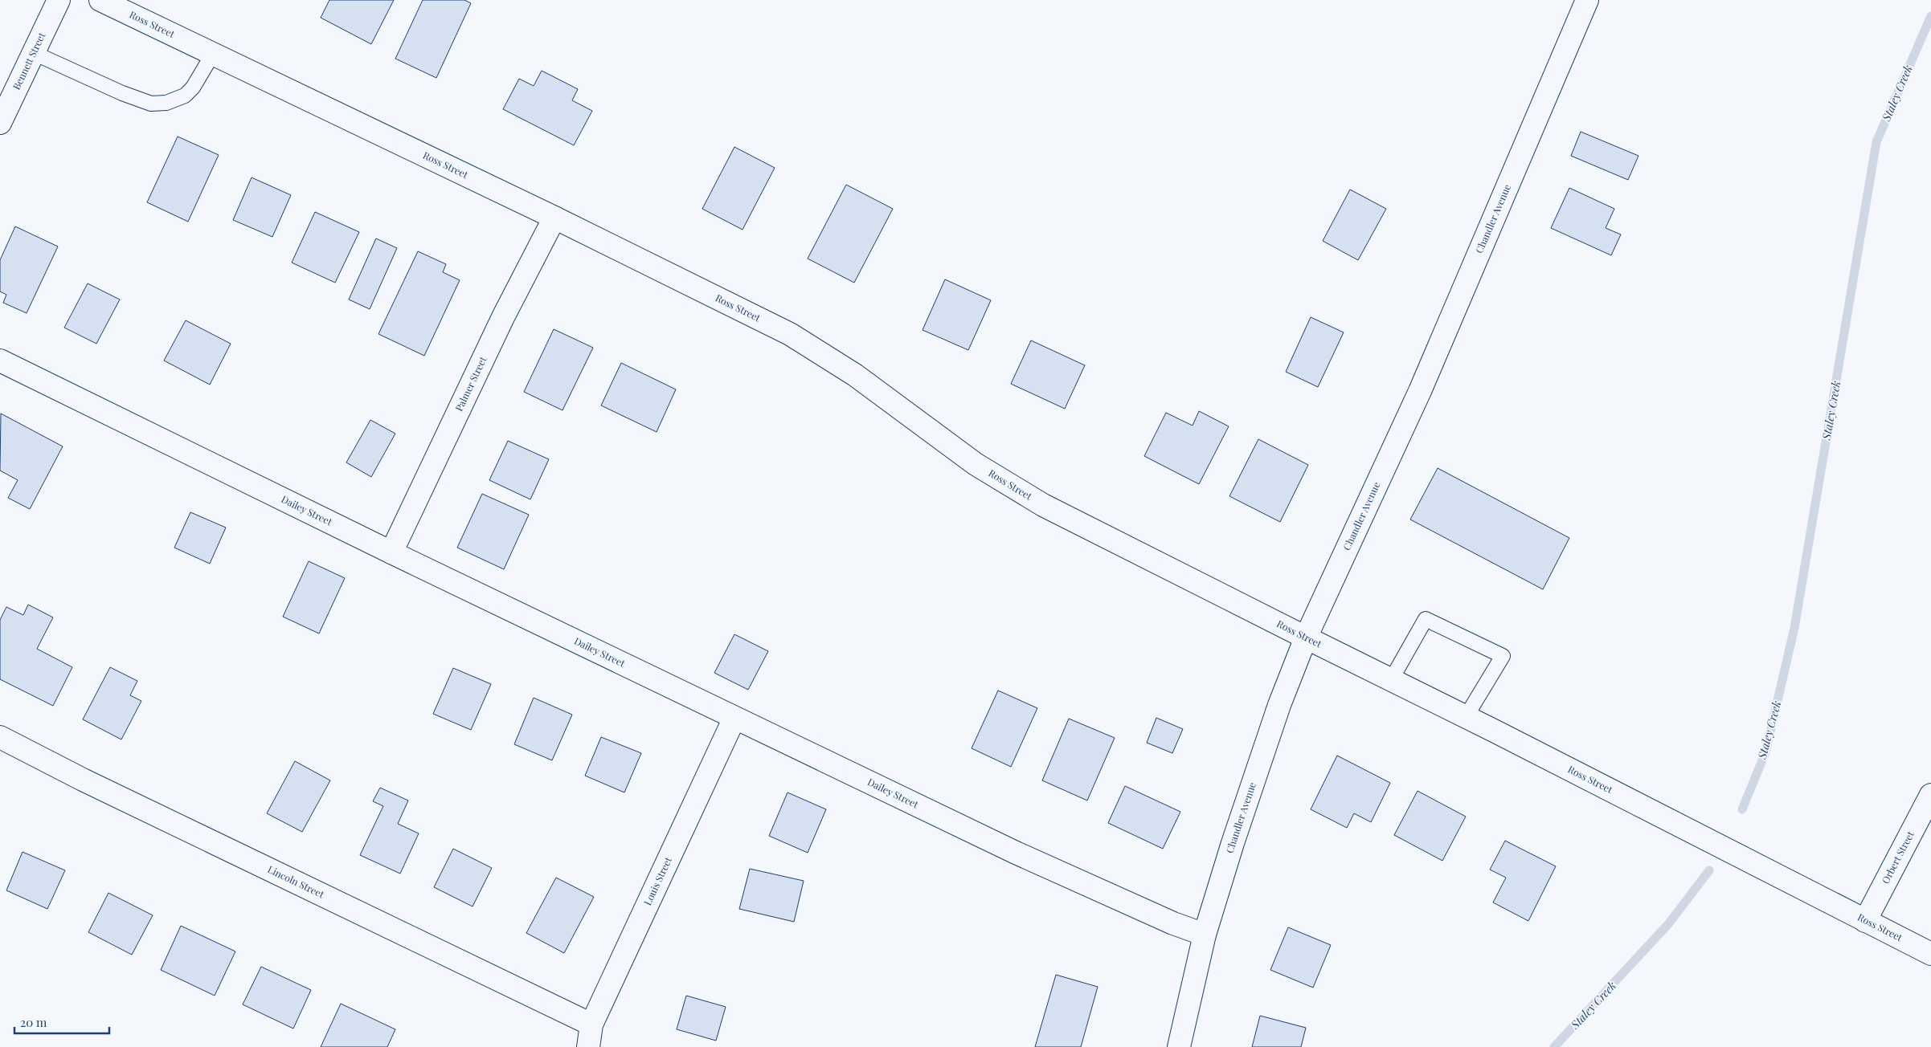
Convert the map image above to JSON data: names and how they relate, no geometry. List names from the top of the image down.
{
  "streets": {
    "street": [
      "Ross Street",
      "Bennett Street",
      "Chandler Avenue",
      "Palmer Street",
      "Dailey Street",
      "Orbert Street",
      "Lincoln Street",
      "Louis Street"
    ]
  },
  "crossings": [
    ["Ross Street", "Chandler Avenue"],
    ["Ross Street", "Palmer Street"],
    ["Ross Street", "Orbert Street"],
    ["Chandler Avenue", "Dailey Street"],
    ["Palmer Street", "Dailey Street"],
    ["Dailey Street", "Louis Street"],
    ["Lincoln Street", "Louis Street"]
  ],
  "water": ["Staley Creek"],
  "scale_bar": "20 m"
}
